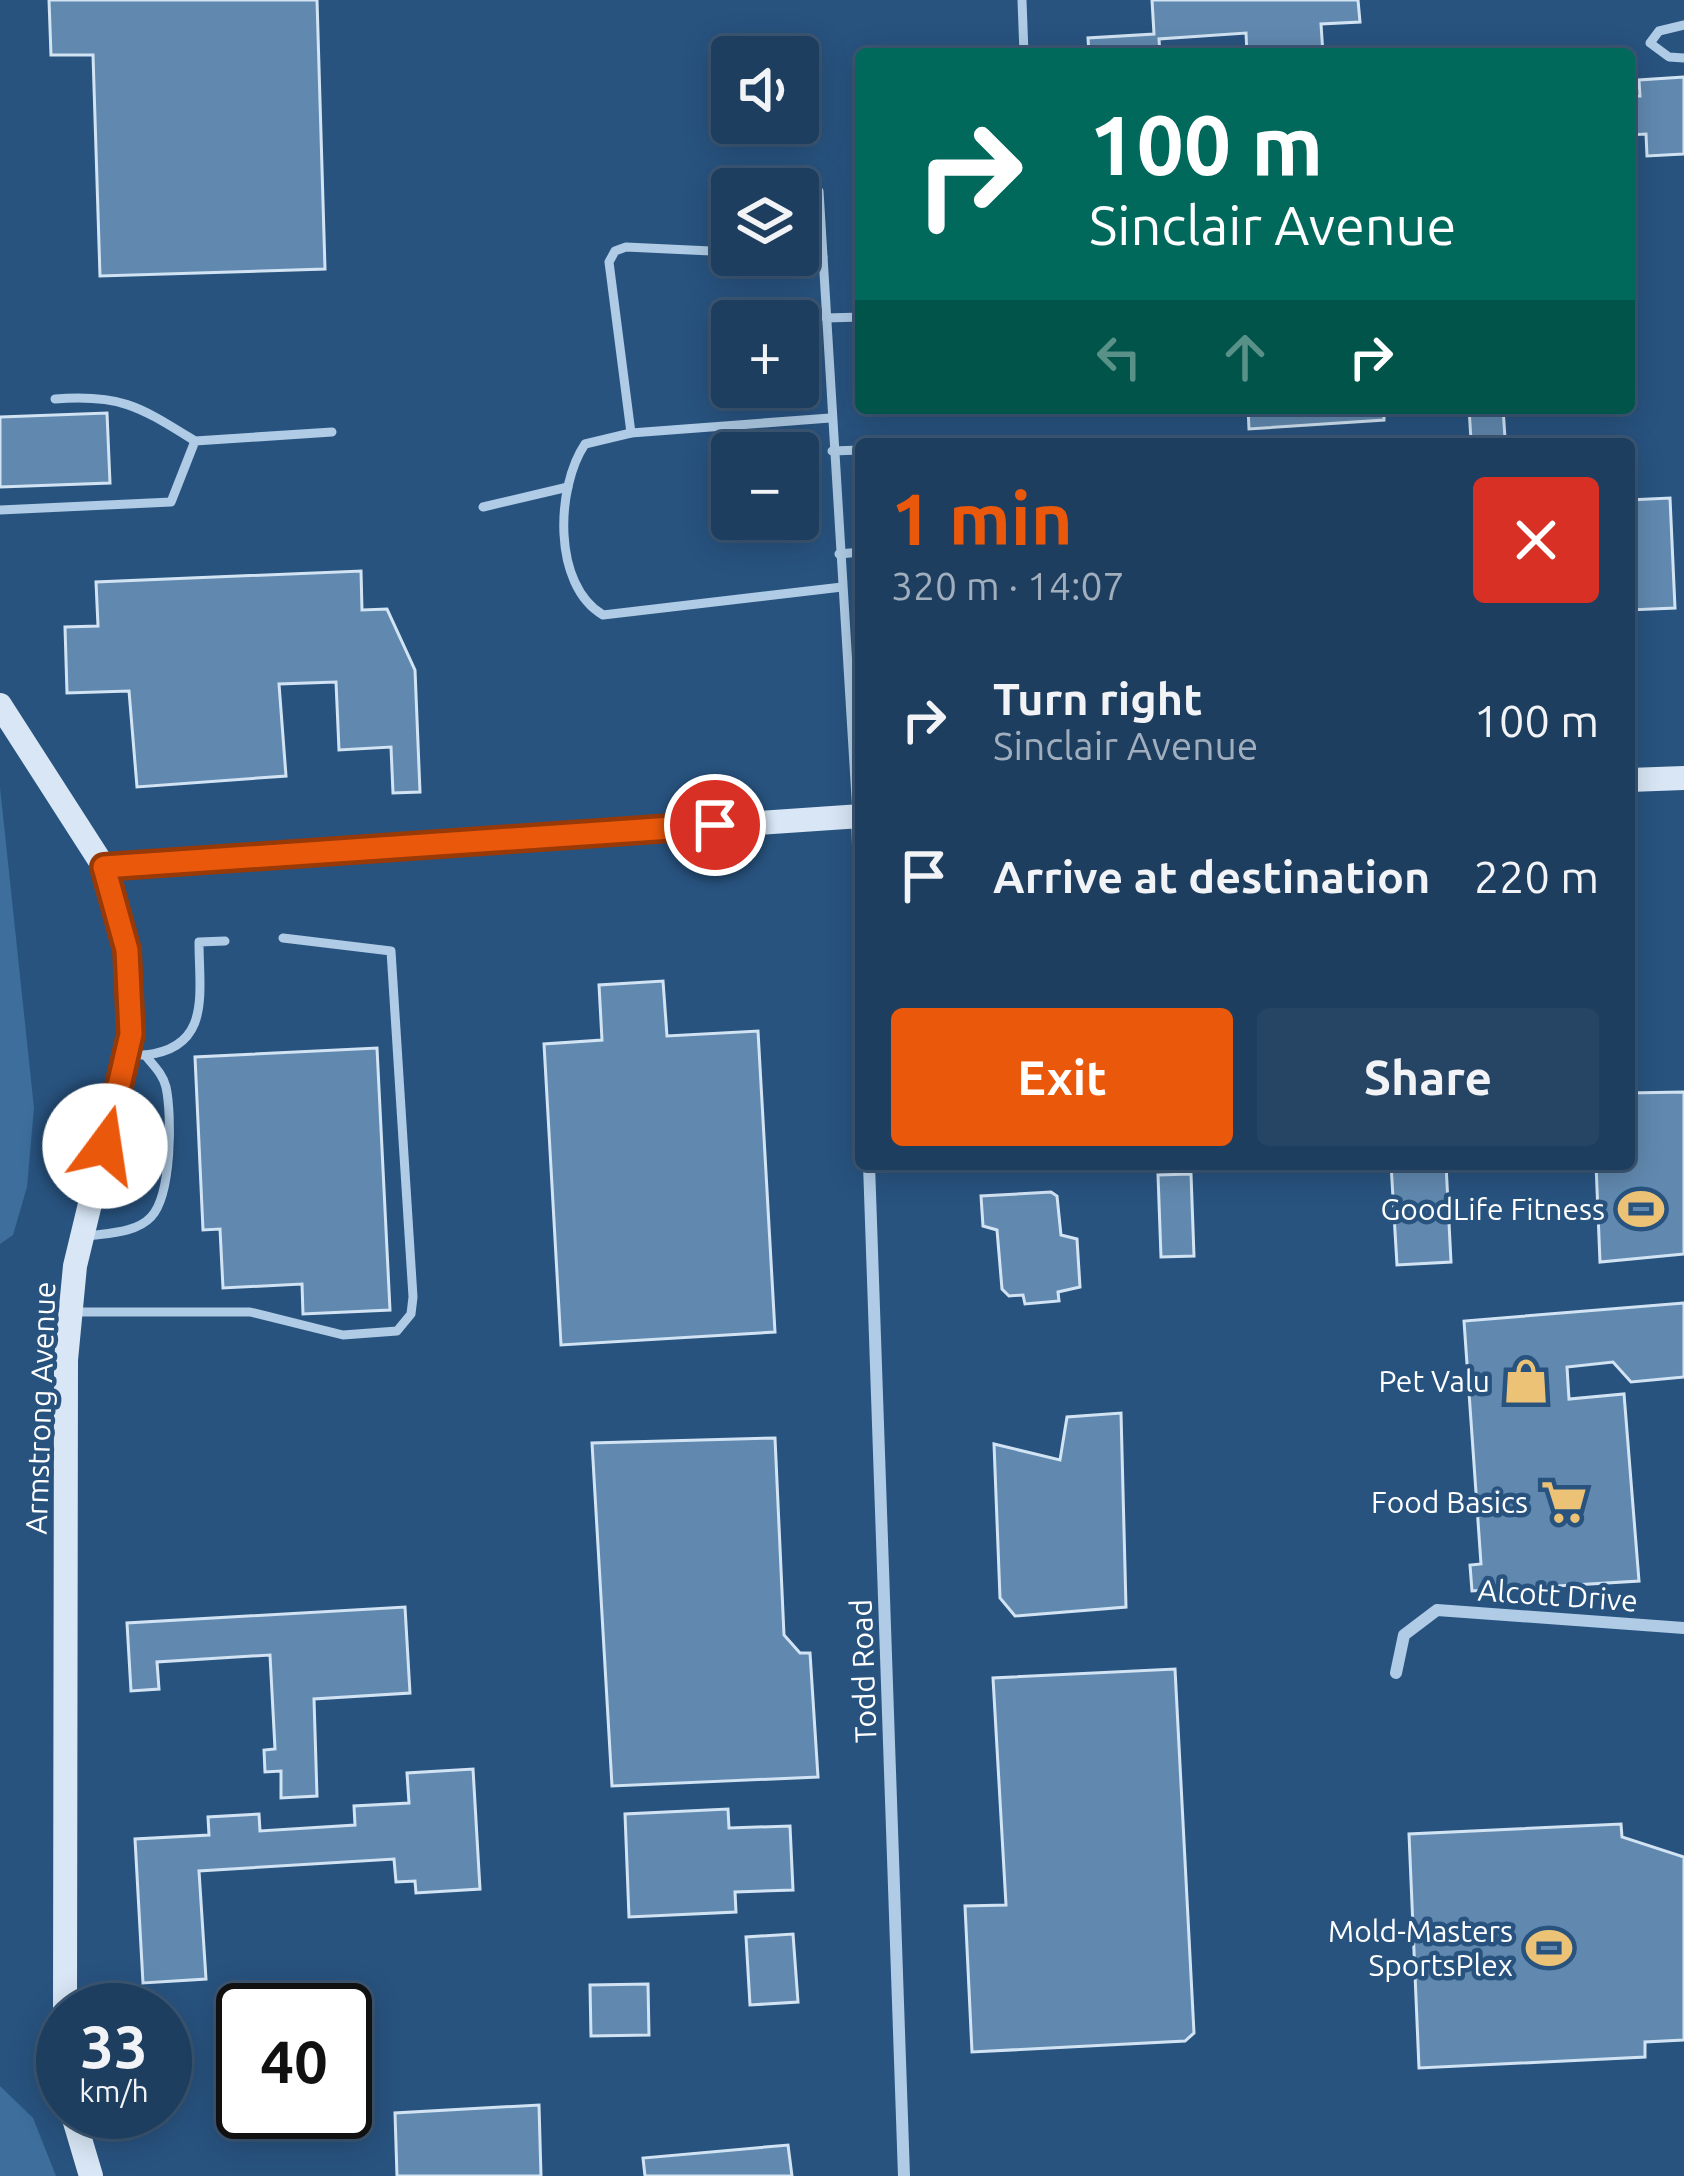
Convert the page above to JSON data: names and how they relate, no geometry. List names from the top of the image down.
{
  "streets": {
    "street": ["Armstrong Avenue", "Alcott Drive", "Todd Road"]
  },
  "places": {
    "sports": ["GoodLife Fitness", "Mold-Masters SportsPlex"],
    "shop": ["Pet Valu"],
    "supermarket": ["Food Basics"]
  },
  "page": {
    "map_buttons": ["+", "−"],
    "turn": ["100 m", "Sinclair Avenue"],
    "heading": ["1 min", "320 m · 14:07"],
    "list": [
      {
        "name": "Turn right",
        "note": "Sinclair Avenue",
        "value": "100 m"
      },
      {
        "name": "Arrive at destination",
        "value": "220 m"
      }
    ],
    "buttons": ["Exit", "Share"],
    "speed": "33 km/h",
    "limit": "40"
  }
}
